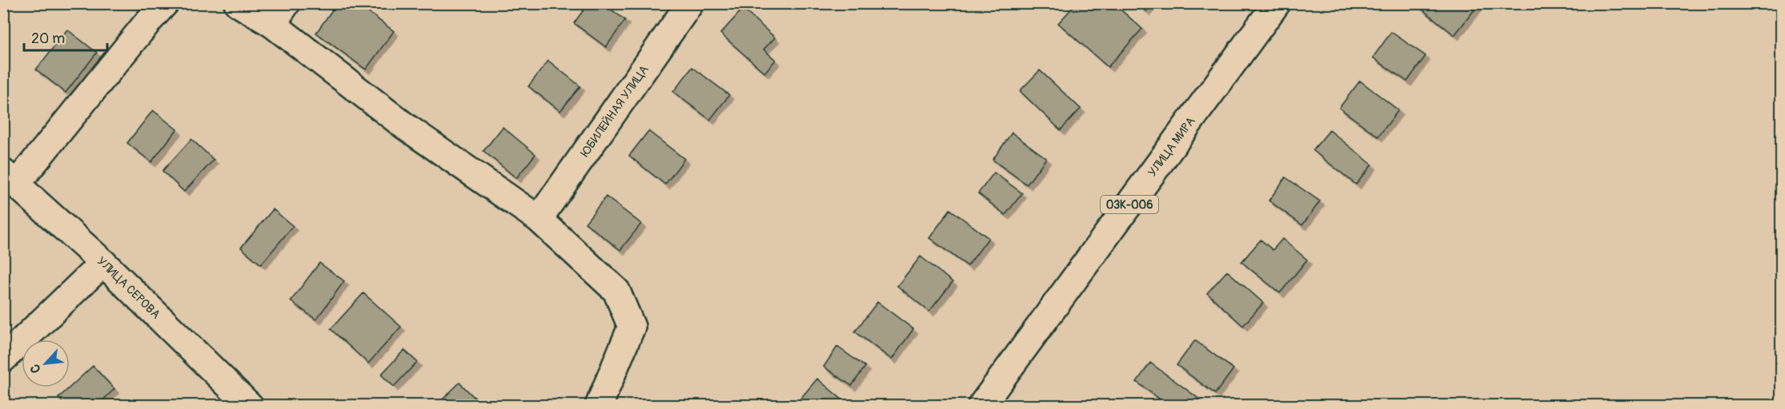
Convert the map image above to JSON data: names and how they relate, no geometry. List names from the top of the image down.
{
  "streets": {
    "street": [
      "ЮБИЛЕЙНАЯ УЛИЦА",
      "УЛИЦА МИРА",
      "03К-006",
      "УЛИЦА СЕРОВА"
    ]
  },
  "scale_bar": "20 m",
  "north": "bottom left"
}
